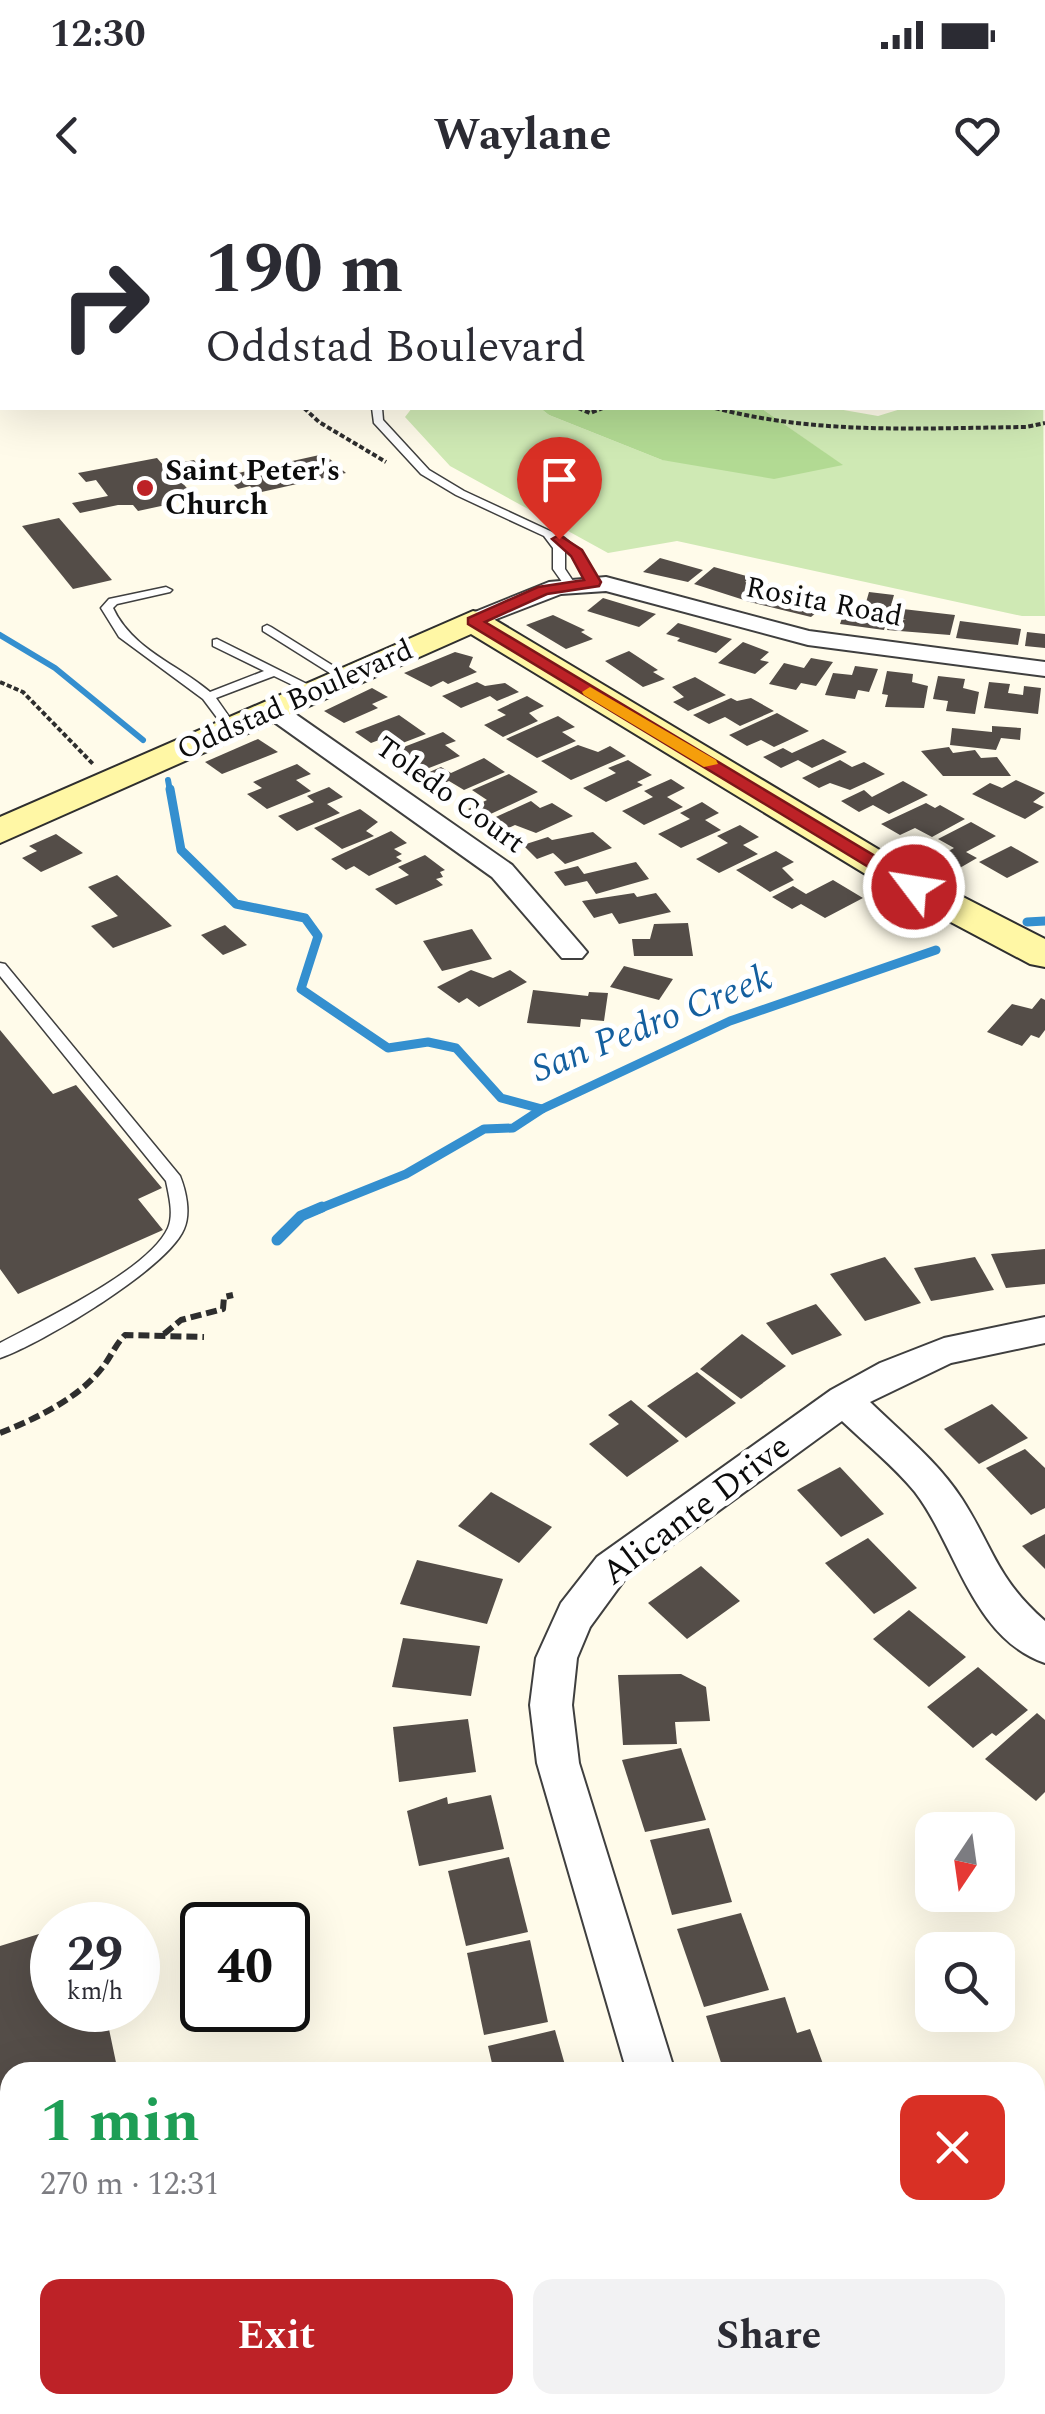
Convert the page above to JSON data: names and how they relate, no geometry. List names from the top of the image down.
{
  "streets": {
    "street": [
      "Rosita Road",
      "Oddstad Boulevard",
      "Toledo Court",
      "Alicante Drive"
    ]
  },
  "crossings": [
    ["Rosita Road", "Oddstad Boulevard"],
    ["Oddstad Boulevard", "Toledo Court"]
  ],
  "water": ["San Pedro Creek"],
  "places": ["Saint Peter's Church"],
  "north": "bottom",
  "page": {
    "status": "12:30",
    "header": "Waylane",
    "turn": ["190 m", "Oddstad Boulevard"],
    "speed": "29 km/h",
    "limit": "40",
    "heading": ["1 min", "270 m · 12:31"],
    "buttons": ["Exit", "Share"]
  }
}
